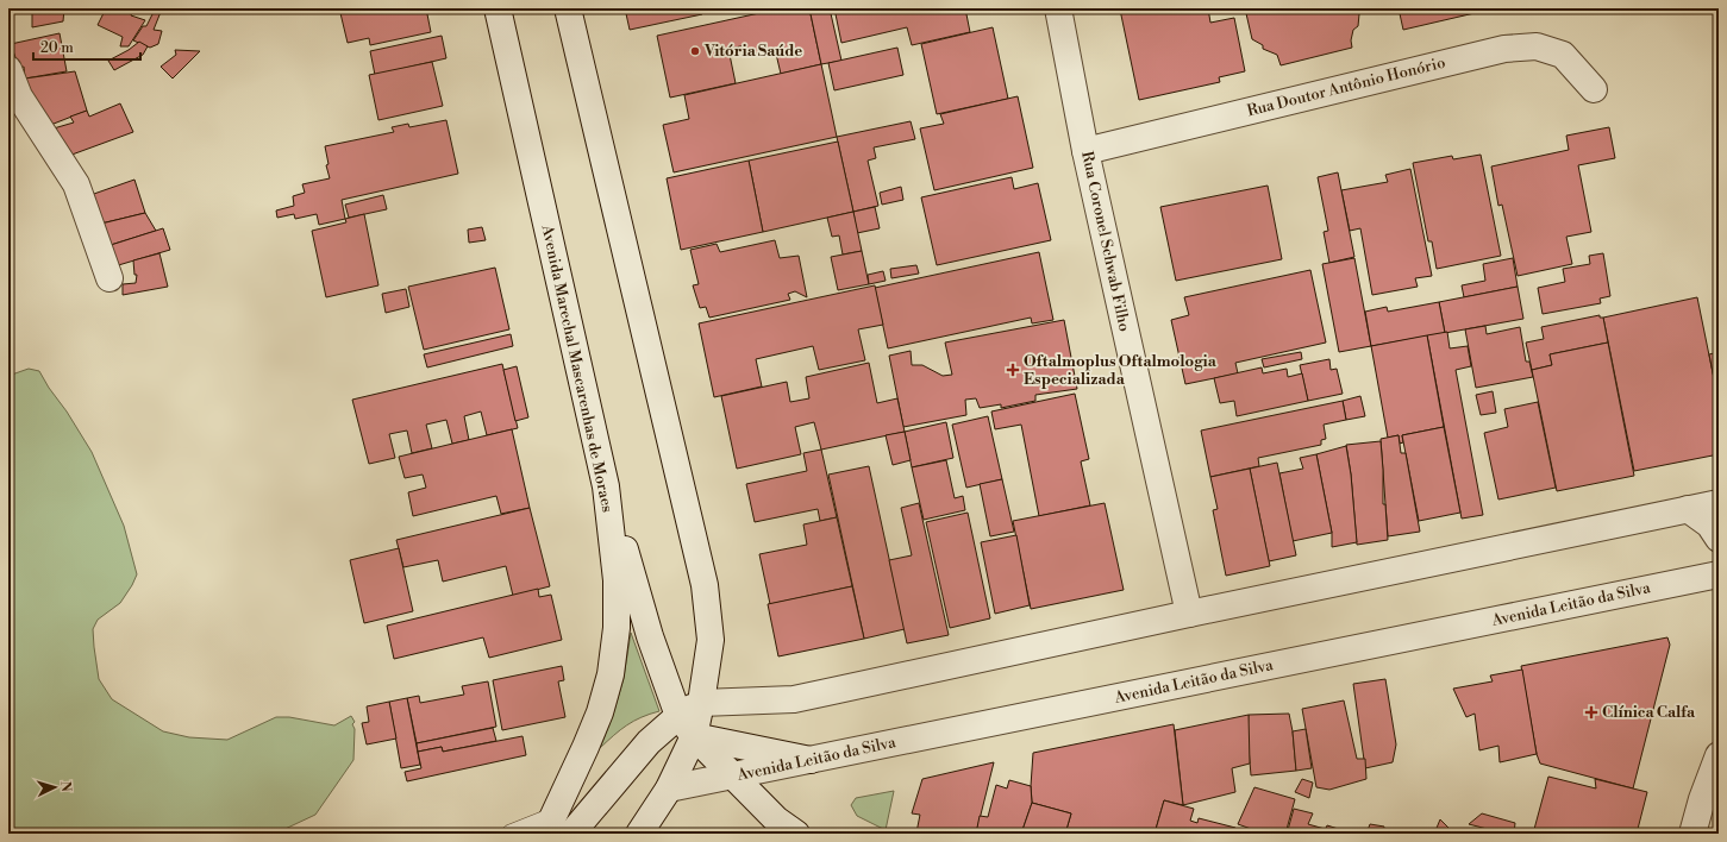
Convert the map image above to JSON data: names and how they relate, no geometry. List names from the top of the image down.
{
  "streets": {
    "street": [
      "Rua Doutor Antônio Honório",
      "Rua Coronel Schwab Filho",
      "Avenida Marechal Mascarenhas de Moraes",
      "Avenida Leitão da Silva"
    ]
  },
  "crossings": [
    ["Rua Doutor Antônio Honório", "Rua Coronel Schwab Filho"]
  ],
  "places": {
    "other": ["Vitória Saúde"],
    "health": ["Oftalmoplus Oftalmologia Especializada", "Clínica Calfa"]
  },
  "scale_bar": "20 m",
  "north": "right"
}
